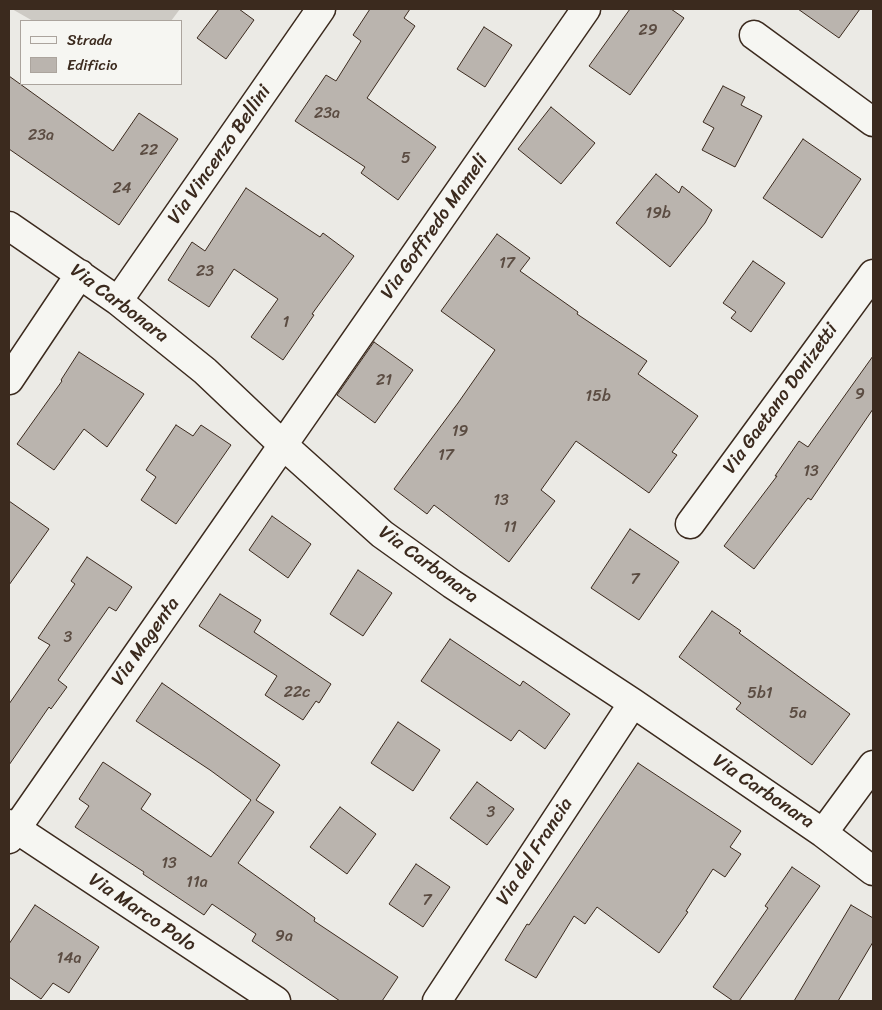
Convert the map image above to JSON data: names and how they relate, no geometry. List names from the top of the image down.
{
  "streets": {
    "street": [
      "Via Vincenzo Bellini",
      "Via Goffredo Mameli",
      "Via Carbonara",
      "Via Gaetano Donizetti",
      "Via Magenta",
      "Via del Francia",
      "Via Marco Polo"
    ]
  },
  "crossings": [
    ["Via Vincenzo Bellini", "Via Carbonara"],
    ["Via Goffredo Mameli", "Via Carbonara"],
    ["Via Goffredo Mameli", "Via Magenta"],
    ["Via Carbonara", "Via Magenta"],
    ["Via Carbonara", "Via del Francia"],
    ["Via Magenta", "Via Marco Polo"]
  ],
  "house_numbers": [
    "29",
    "23a",
    "23a",
    "22",
    "5",
    "24",
    "19b",
    "17",
    "23",
    "1",
    "21",
    "9",
    "15b",
    "19",
    "17",
    "13",
    "13",
    "11",
    "7",
    "3",
    "22c",
    "5b1",
    "5a",
    "3",
    "13",
    "11a",
    "7",
    "9a",
    "14a"
  ],
  "legend": ["Strada", "Edificio"]
}
